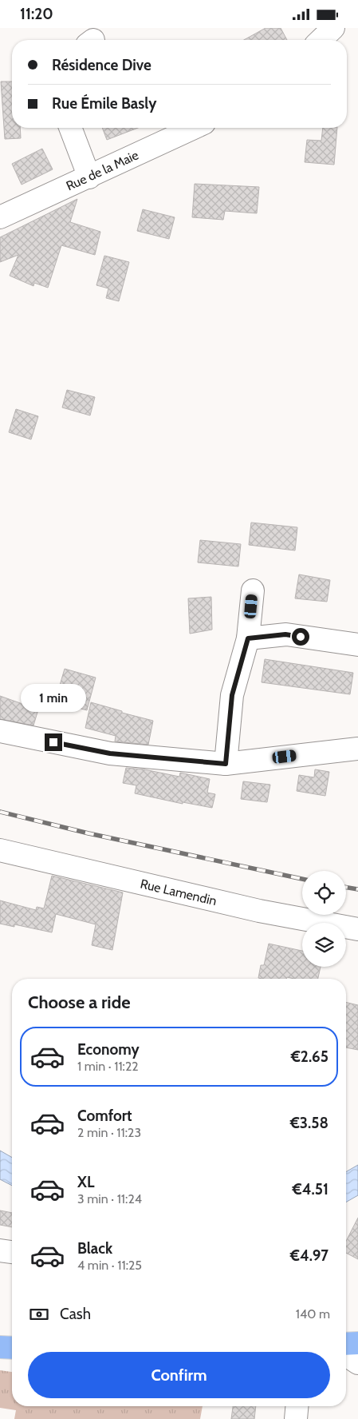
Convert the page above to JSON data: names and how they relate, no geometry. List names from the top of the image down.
{
  "streets": {
    "street": ["Rue de la Maie", "Rue Lamendin"]
  },
  "page": {
    "status": "11:20",
    "banner": ["Résidence Dive", "Rue Émile Basly"],
    "bubble": "1 min",
    "heading": "Choose a ride",
    "list": [
      {
        "name": "Economy",
        "note": "1 min · 11:22",
        "value": "€2.65"
      },
      {
        "name": "Comfort",
        "note": "2 min · 11:23",
        "value": "€3.58"
      },
      {
        "name": "XL",
        "note": "3 min · 11:24",
        "value": "€4.51"
      },
      {
        "name": "Black",
        "note": "4 min · 11:25",
        "value": "€4.97"
      }
    ],
    "pay": ["Cash", "140 m"],
    "buttons": "Confirm"
  }
}
